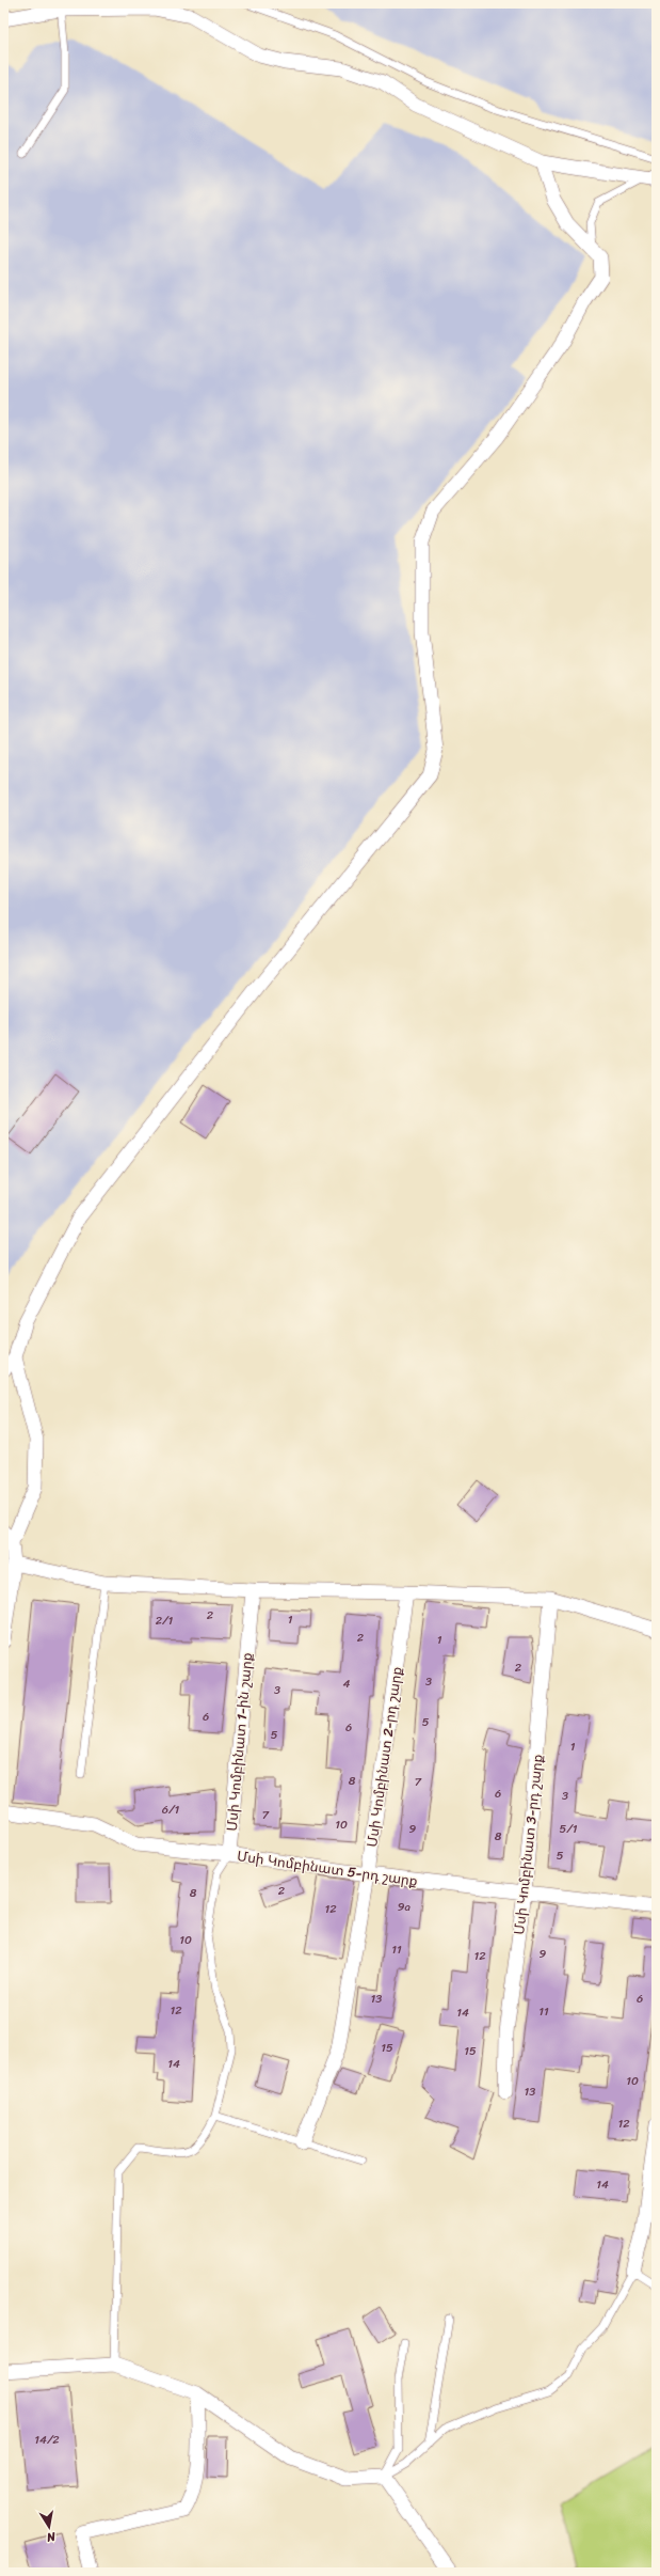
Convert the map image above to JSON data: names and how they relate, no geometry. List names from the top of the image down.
{
  "streets": {
    "street": [
      "Մսի Կոմբինատ 1-ին շարք",
      "Մսի Կոմբինատ 2-րդ շարք",
      "Մսի Կոմբինատ 3-րդ շարք",
      "Մսի Կոմբինատ 5-րդ շարք"
    ]
  },
  "crossings": [
    ["Մսի Կոմբինատ 1-ին շարք", "Մսի Կոմբինատ 5-րդ շարք"],
    ["Մսի Կոմբինատ 2-րդ շարք", "Մսի Կոմբինատ 5-րդ շարք"],
    ["Մսի Կոմբինատ 3-րդ շարք", "Մսի Կոմբինատ 5-րդ շարք"]
  ],
  "house_numbers": [
    "2",
    "1",
    "2/1",
    "2",
    "1",
    "2",
    "3",
    "4",
    "3",
    "6",
    "5",
    "6",
    "5",
    "1",
    "8",
    "7",
    "6",
    "3",
    "6/1",
    "7",
    "10",
    "9",
    "5/1",
    "8",
    "5",
    "2",
    "8",
    "9a",
    "12",
    "10",
    "11",
    "9",
    "12",
    "13",
    "6",
    "12",
    "11",
    "14",
    "15",
    "15",
    "14",
    "10",
    "13",
    "12",
    "14",
    "14/2"
  ],
  "north": "bottom"
}
